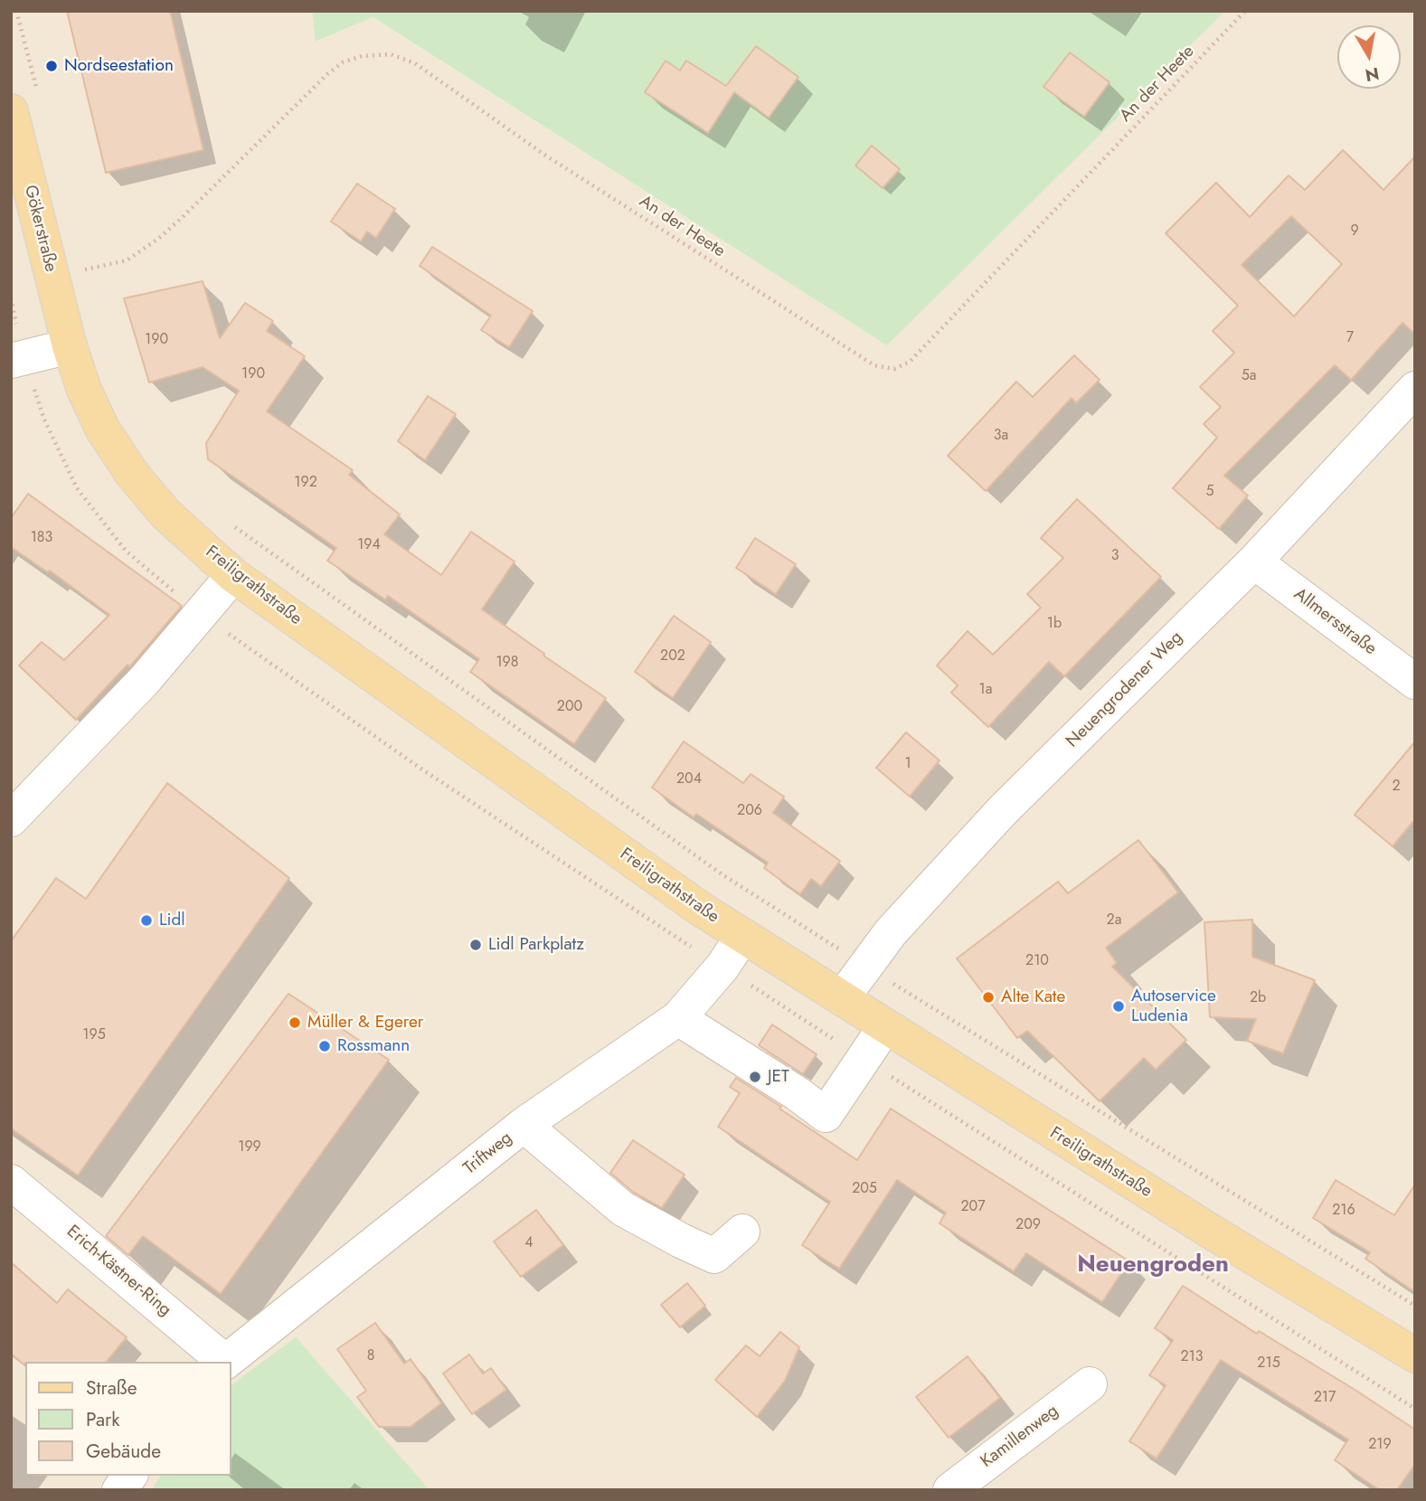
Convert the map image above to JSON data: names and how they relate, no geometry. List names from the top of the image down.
{
  "streets": {
    "main road": ["Gökerstraße", "Freiligrathstraße"],
    "street": [
      "Allmersstraße",
      "Neuengrodener Weg",
      "Triftweg",
      "Erich-Kästner-Ring",
      "Kamillenweg"
    ],
    "path": ["An der Heete"]
  },
  "crossings": [
    ["Gökerstraße", "Freiligrathstraße"],
    ["Freiligrathstraße", "Neuengrodener Weg"],
    ["Freiligrathstraße", "Triftweg"],
    ["Allmersstraße", "Neuengrodener Weg"]
  ],
  "districts": ["Neuengroden"],
  "places": [
    "Nordseestation",
    "Lidl",
    "Lidl Parkplatz",
    "Alte Kate",
    "Autoservice Ludenia",
    "Müller & Egerer",
    "Rossmann",
    "JET"
  ],
  "house_numbers": [
    "9",
    "7",
    "190",
    "190",
    "5a",
    "3a",
    "192",
    "5",
    "183",
    "194",
    "3",
    "1b",
    "202",
    "198",
    "1a",
    "200",
    "1",
    "204",
    "2",
    "206",
    "2a",
    "210",
    "2b",
    "195",
    "199",
    "205",
    "207",
    "216",
    "209",
    "4",
    "8",
    "213",
    "215",
    "217",
    "219"
  ],
  "legend": ["Straße", "Park", "Gebäude"],
  "north": "bottom"
}
